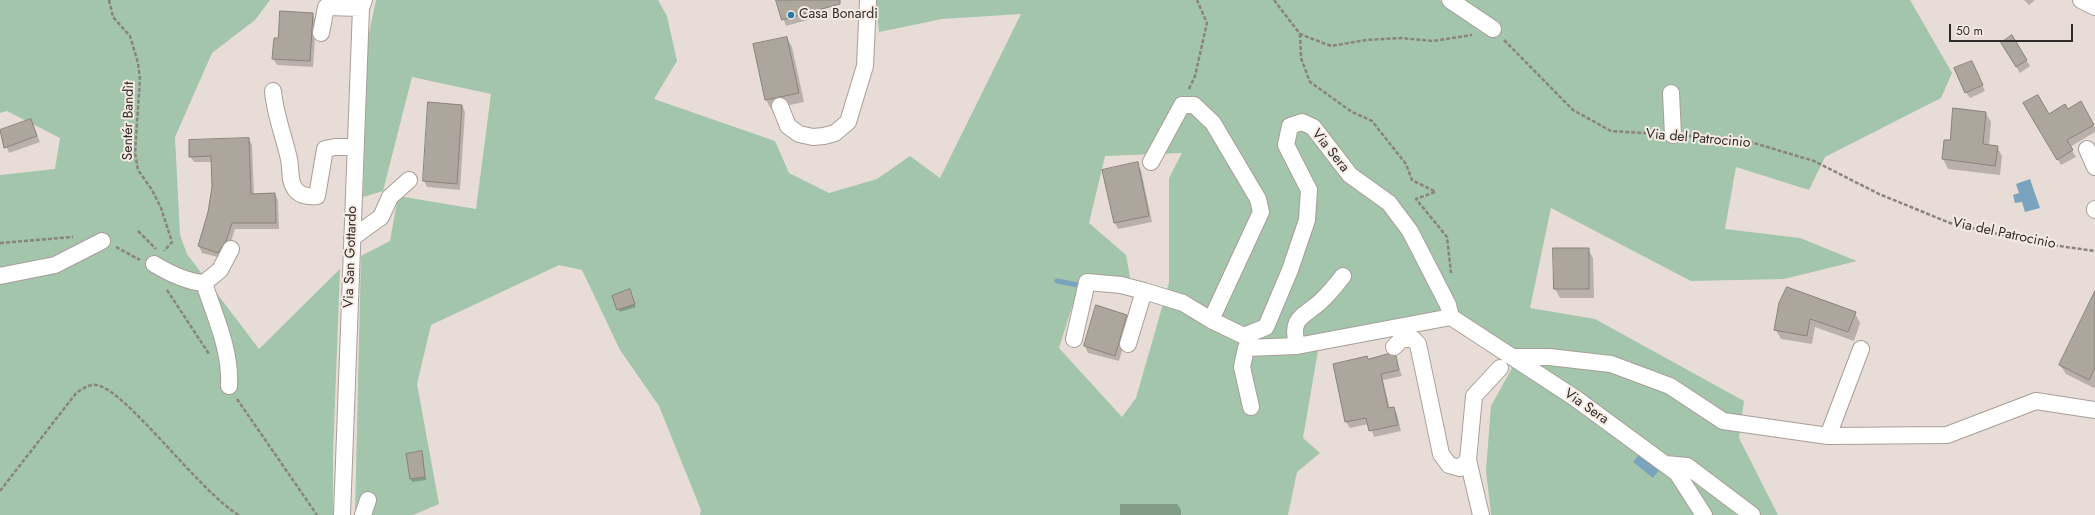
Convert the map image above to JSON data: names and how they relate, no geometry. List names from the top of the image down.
{
  "streets": {
    "street": ["Via Sera", "Via San Gottardo"],
    "path": ["Sentér Bandìt", "Via del Patrocinio"]
  },
  "places": ["Casa Bonardi"],
  "scale_bar": "50 m"
}
